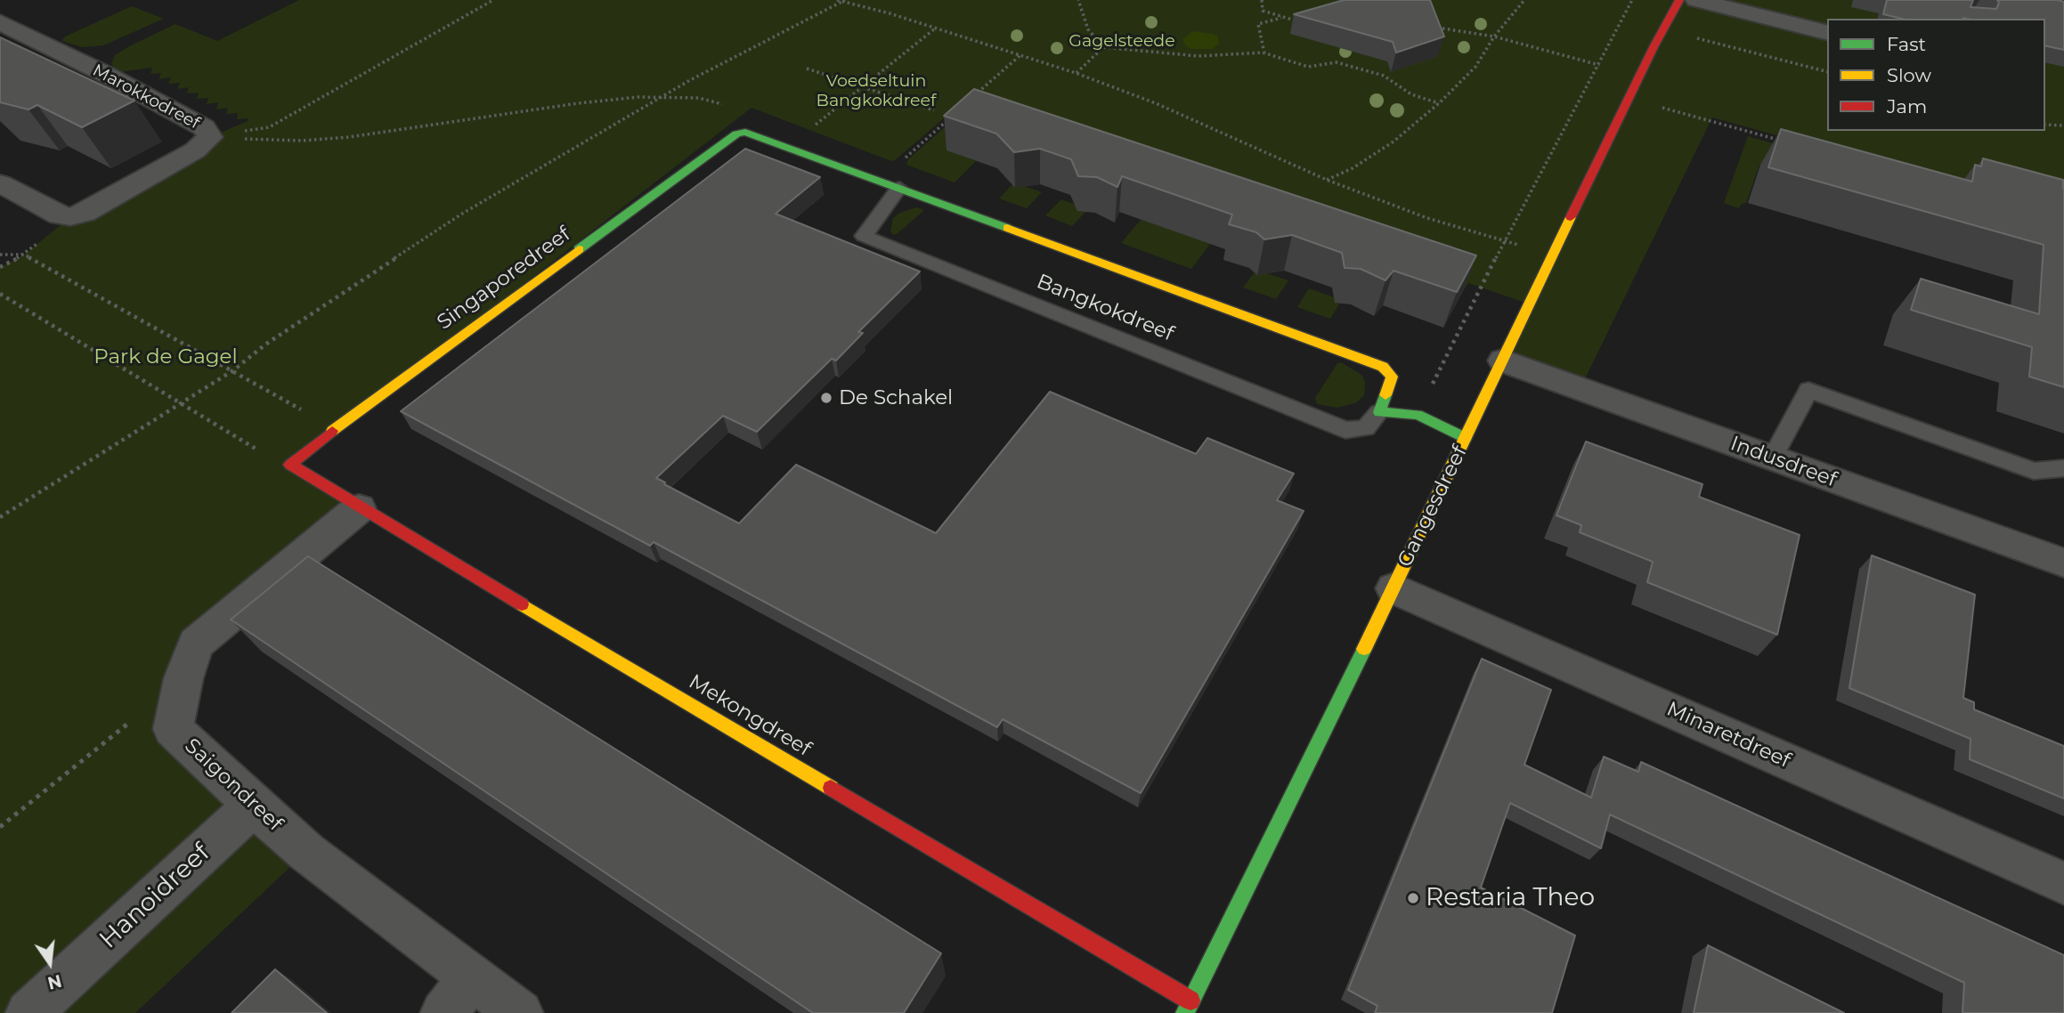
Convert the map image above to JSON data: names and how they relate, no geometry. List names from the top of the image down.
{
  "streets": {
    "street": [
      "Marokkodreef",
      "Singaporedreef",
      "Bangkokdreef",
      "Indusdreef",
      "Gangesdreef",
      "Mekongdreef",
      "Minaretdreef",
      "Saigondreef",
      "Hanoidreef"
    ]
  },
  "crossings": [
    ["Singaporedreef", "Bangkokdreef"],
    ["Singaporedreef", "Mekongdreef"],
    ["Indusdreef", "Gangesdreef"],
    ["Gangesdreef", "Mekongdreef"],
    ["Gangesdreef", "Minaretdreef"],
    ["Mekongdreef", "Saigondreef"],
    ["Saigondreef", "Hanoidreef"]
  ],
  "parks": ["Gagelsteede", "Voedseltuin Bangkokdreef", "Park de Gagel"],
  "places": ["De Schakel", "Restaria Theo"],
  "legend": ["Fast", "Slow", "Jam"],
  "north": "bottom"
}
